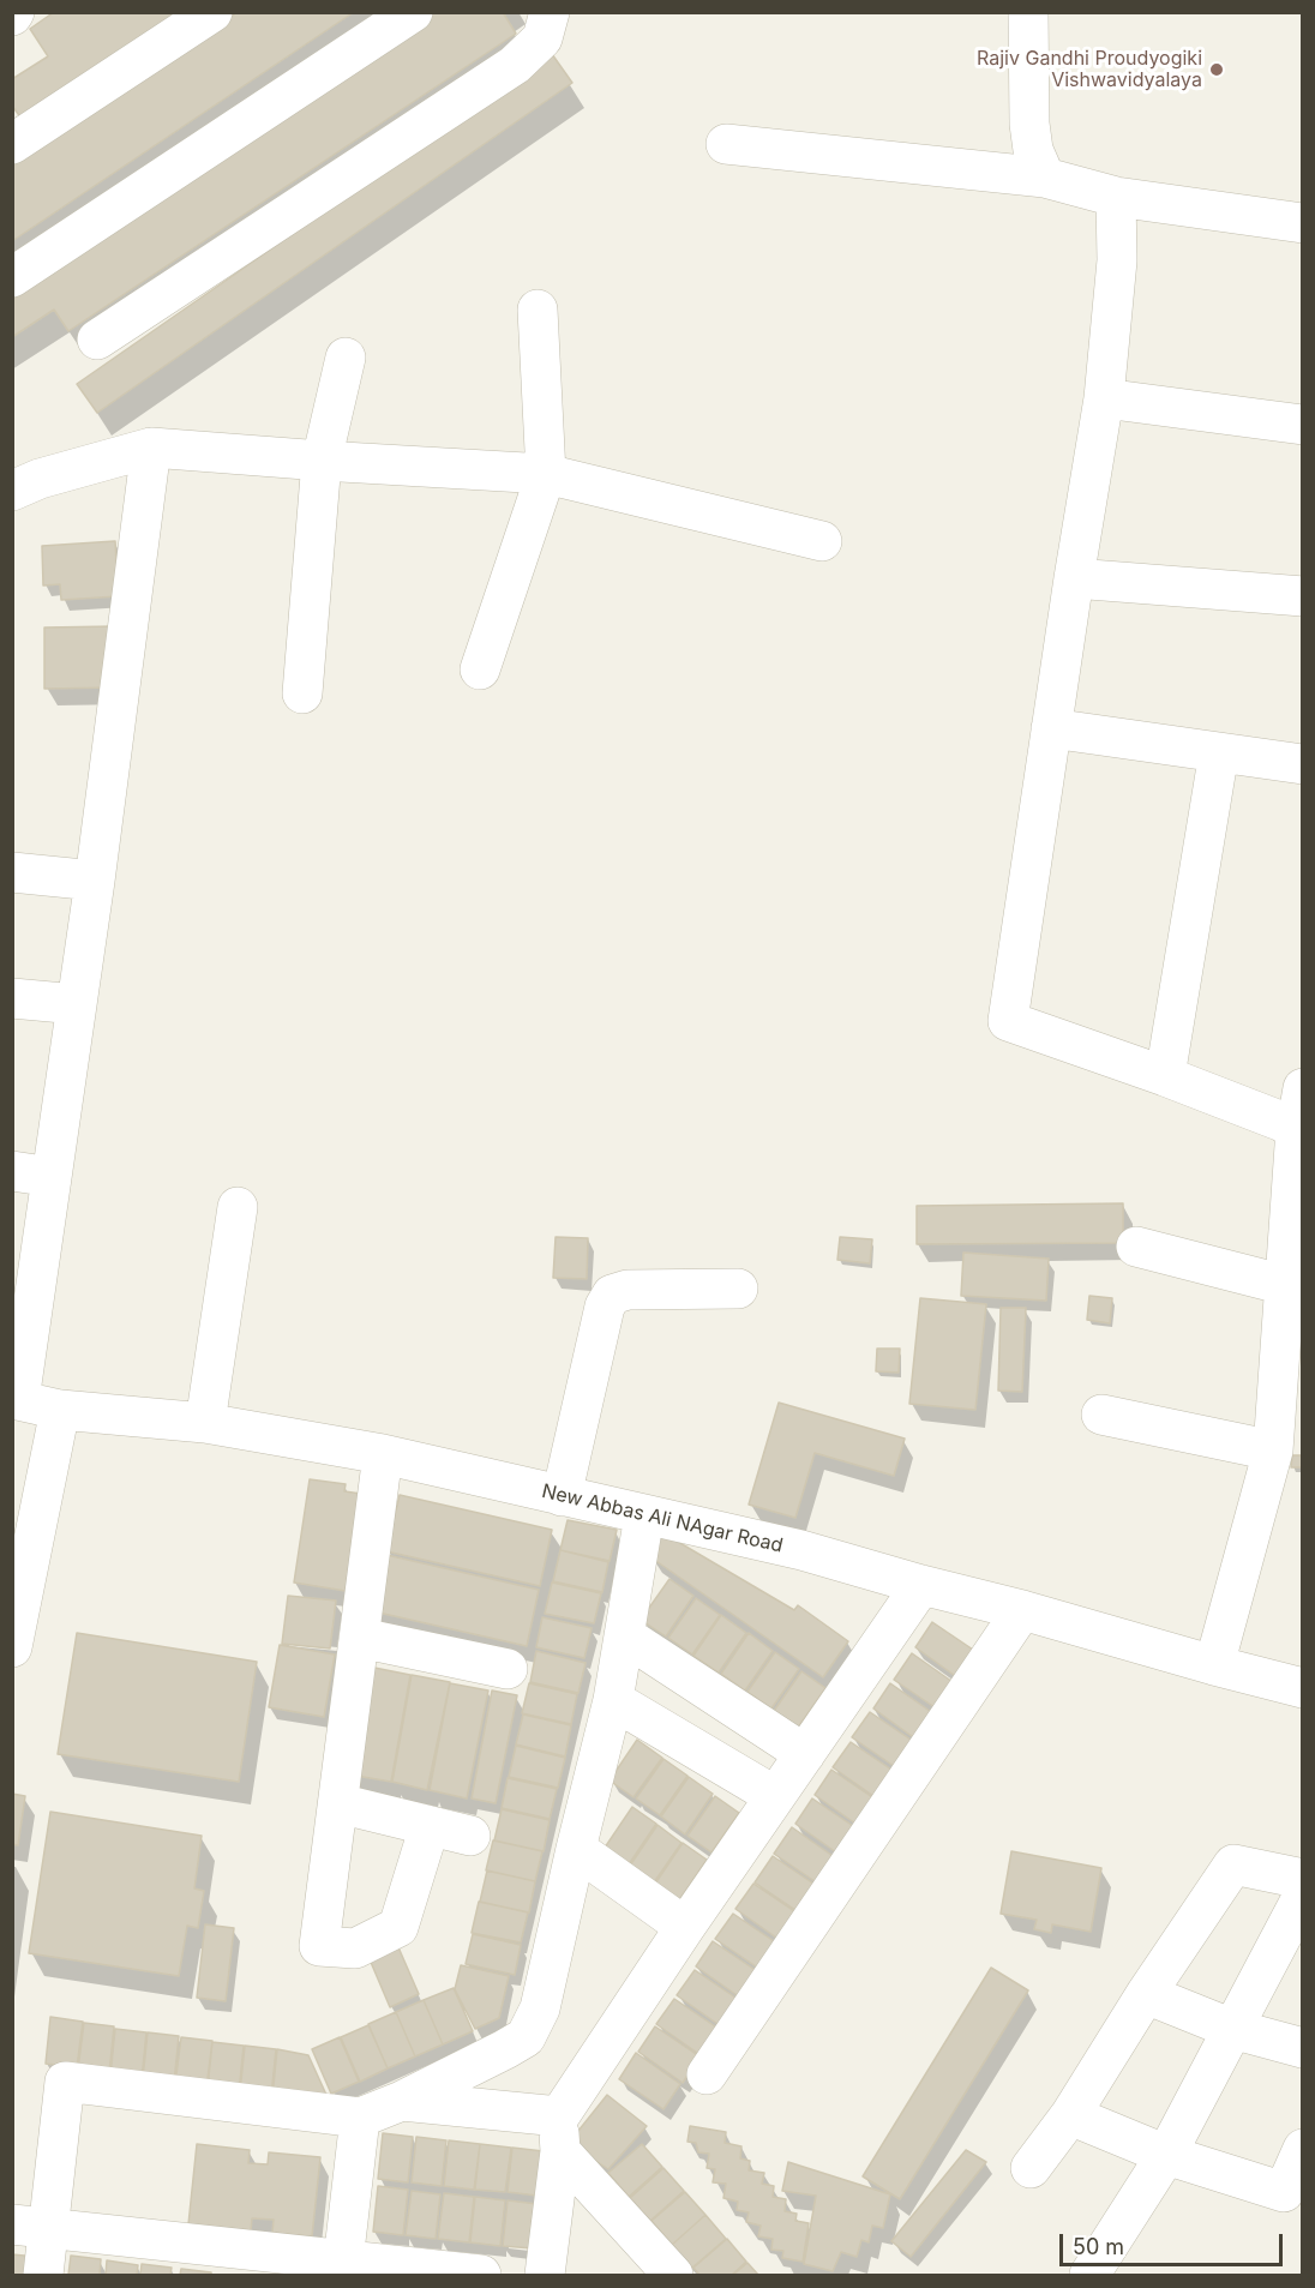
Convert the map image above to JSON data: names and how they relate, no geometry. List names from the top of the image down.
{
  "streets": {
    "street": ["New Abbas Ali NAgar Road"]
  },
  "places": ["Rajiv Gandhi Proudyogiki Vishwavidyalaya"],
  "scale_bar": "50 m"
}
